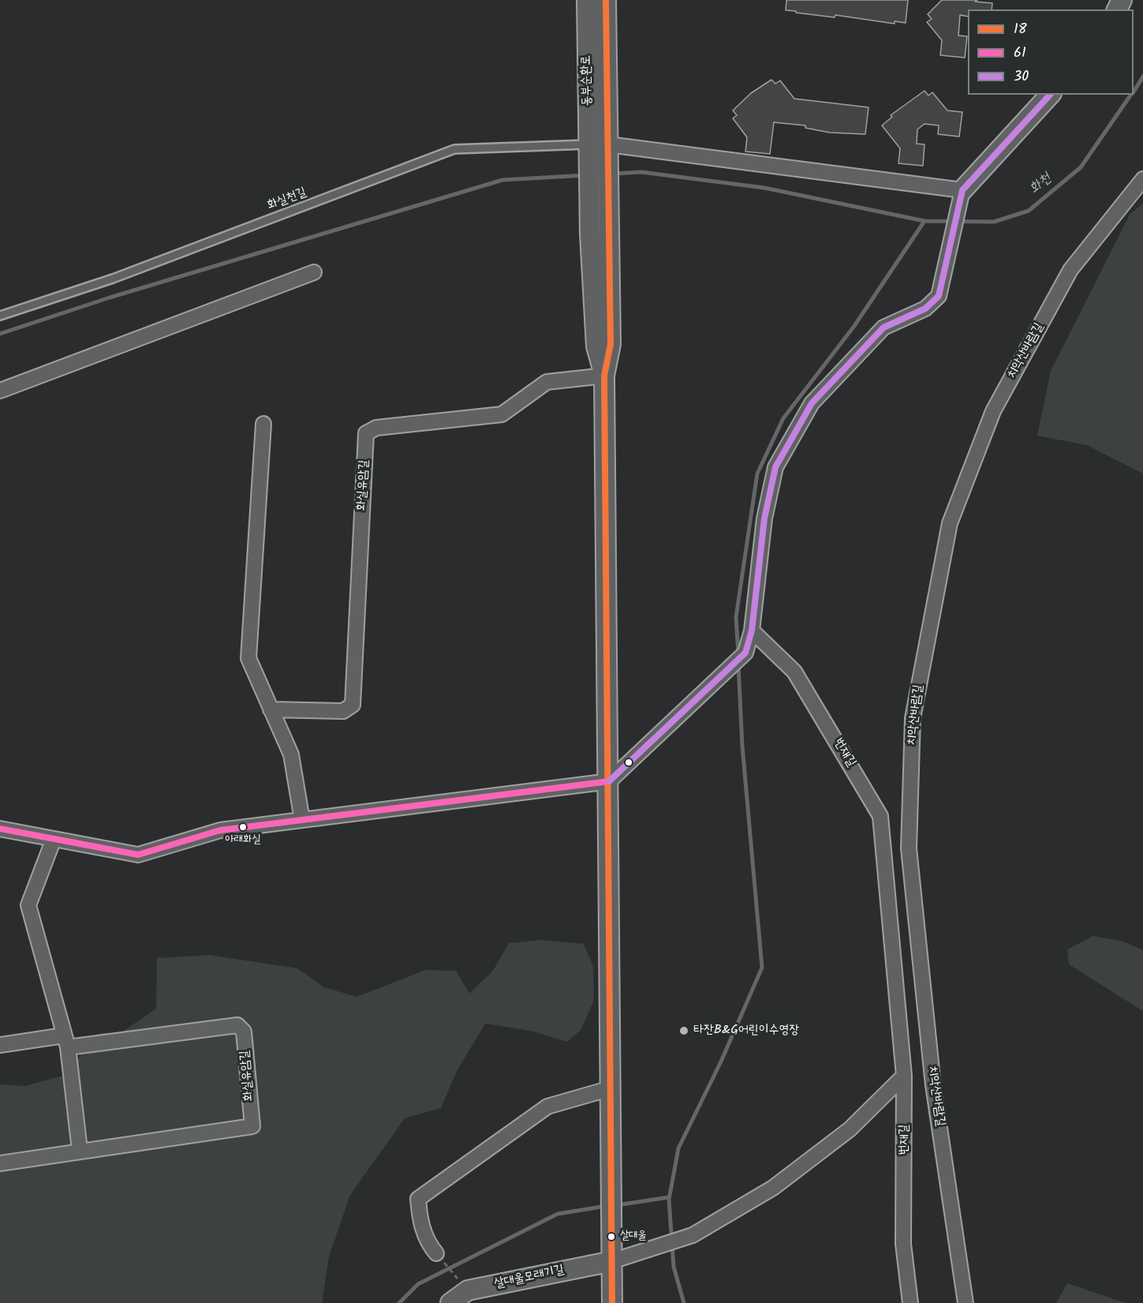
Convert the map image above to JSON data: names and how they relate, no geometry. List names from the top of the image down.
{
  "streets": {
    "street": [
      "동부순환로",
      "치악산바람길",
      "화실유암길",
      "번재길",
      "살대울모래기길"
    ],
    "lane": ["화실천길"]
  },
  "crossings": [
    ["동부순환로", "화실천길"]
  ],
  "water": ["화천"],
  "places": ["아래화실", "타잔B&G어린이수영장", "살대울"],
  "lines": ["transit line 18", "transit line 30", "transit line 61"],
  "legend": ["18", "61", "30"]
}
